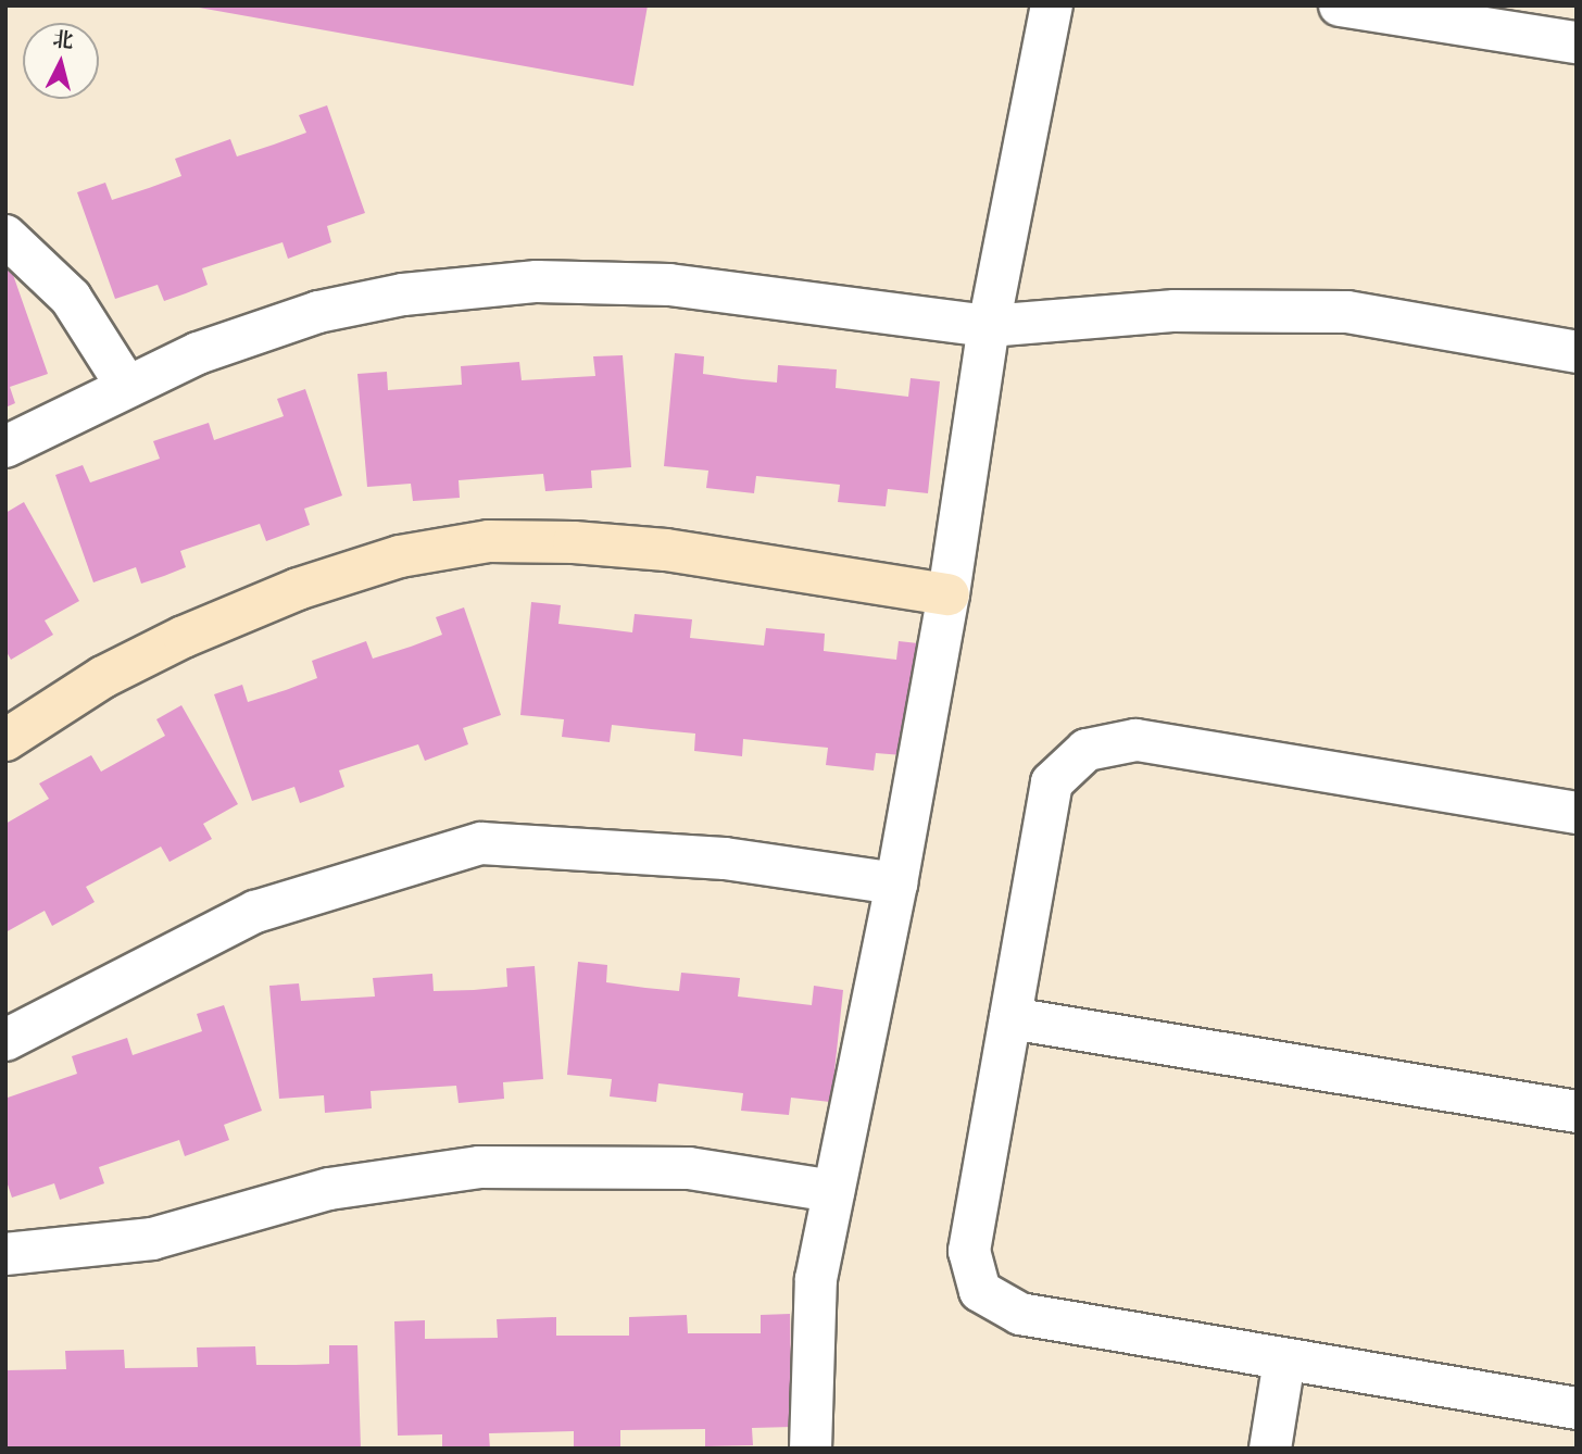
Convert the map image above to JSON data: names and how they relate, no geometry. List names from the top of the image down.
{
  "north": "top"
}
